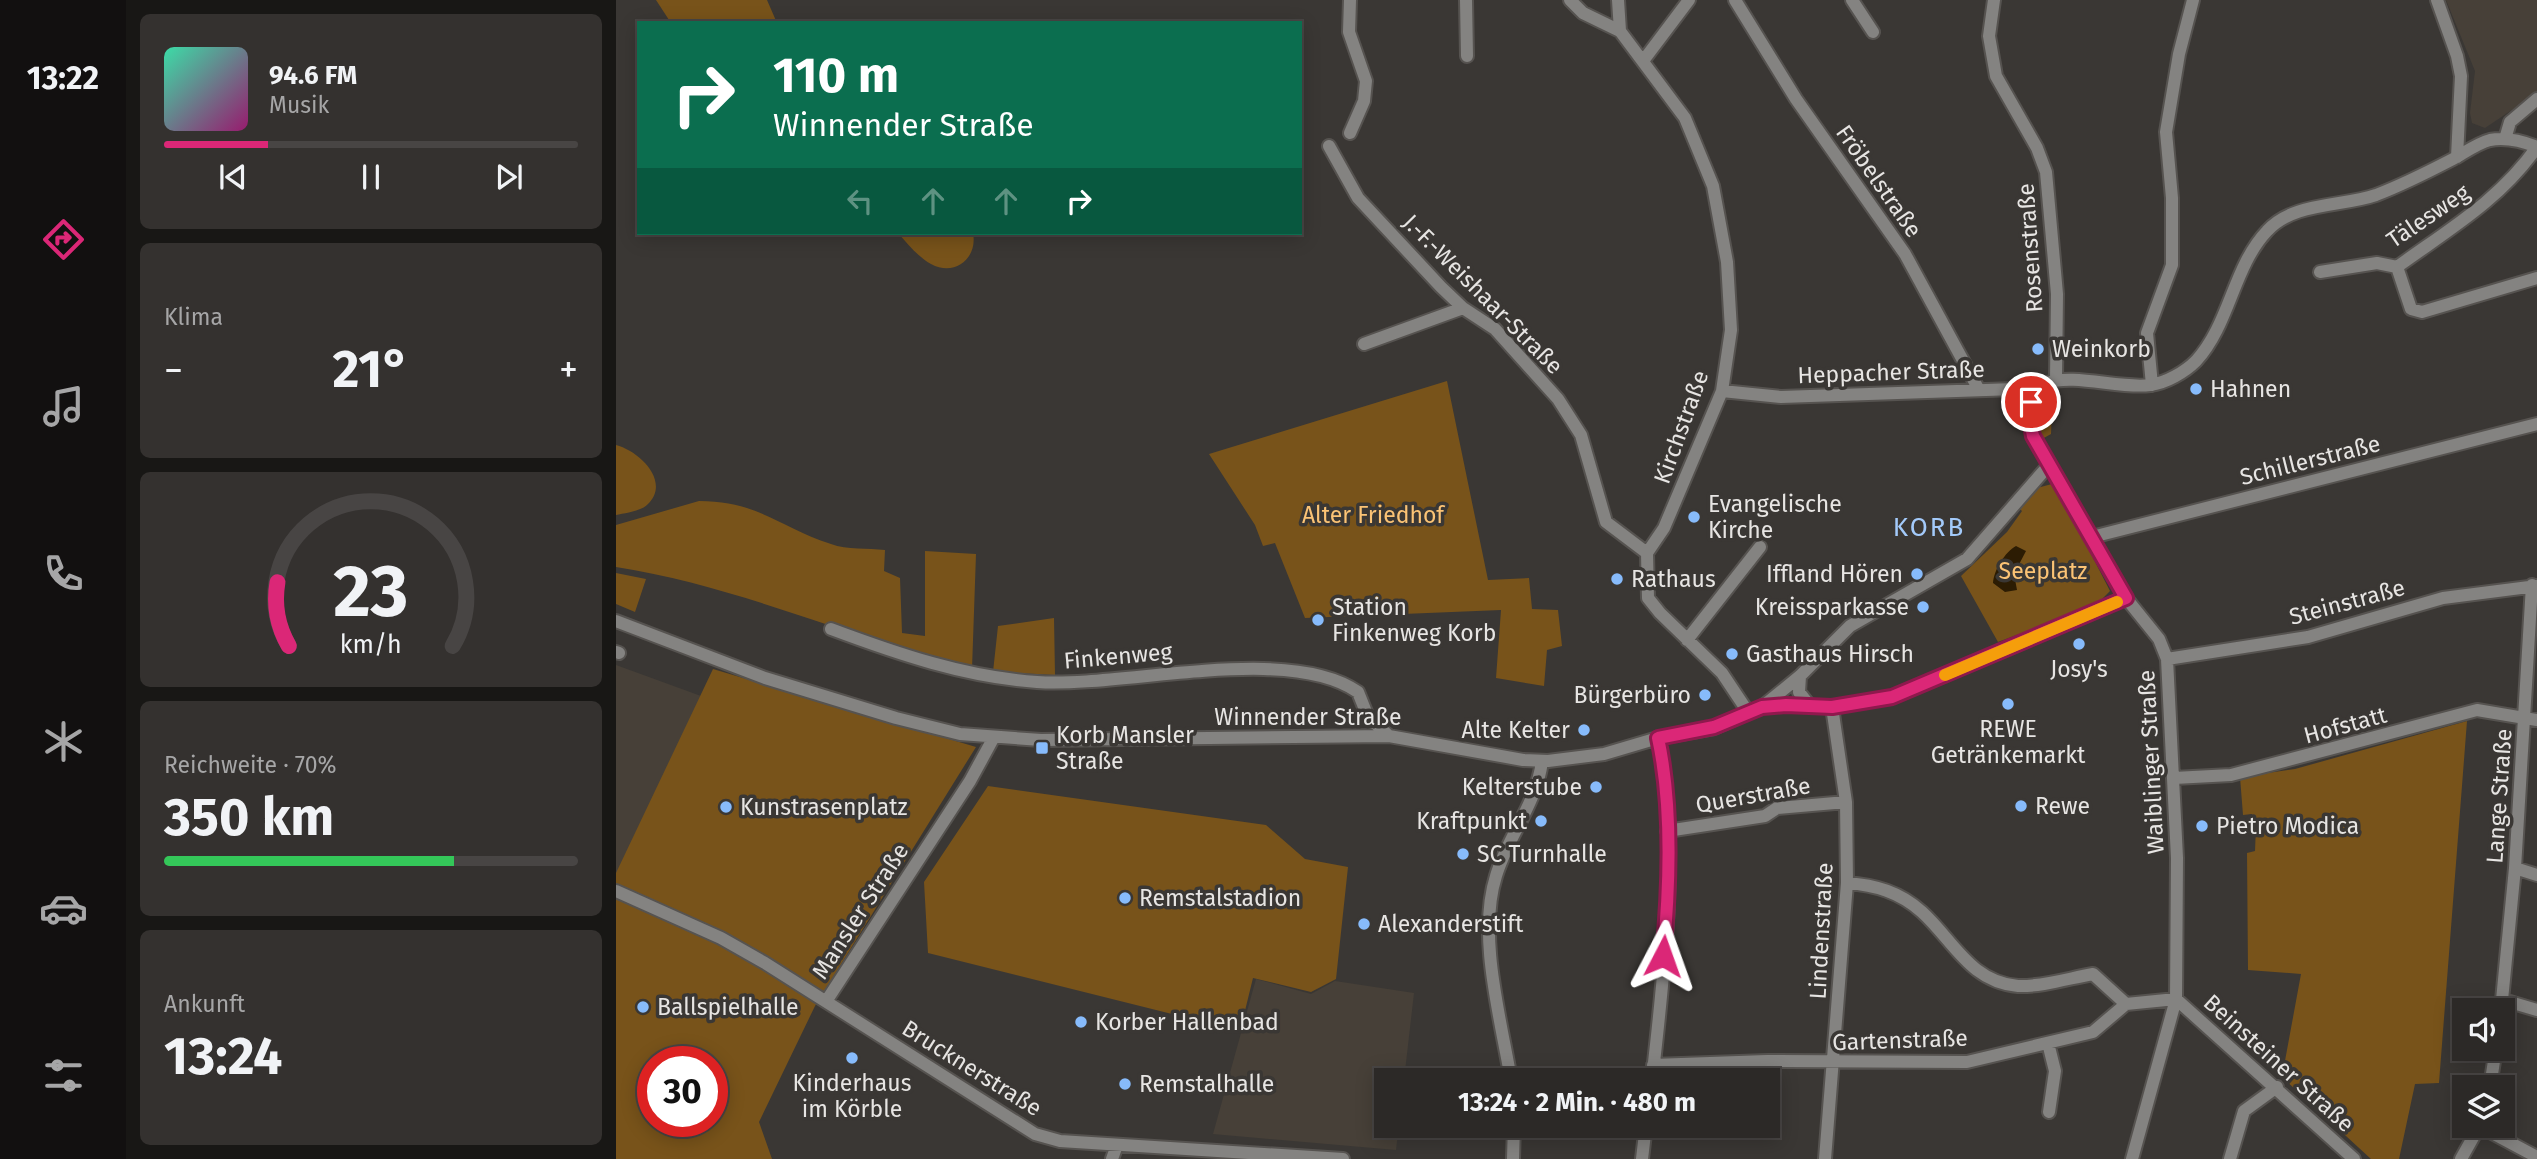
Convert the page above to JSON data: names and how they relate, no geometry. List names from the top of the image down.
{
  "streets": {
    "street": [
      "Fröbelstraße",
      "Tälesweg",
      "Rosenstraße",
      "J.-F.-Weishaar-Straße",
      "Heppacher Straße",
      "Kirchstraße",
      "Schillerstraße",
      "Steinstraße",
      "Finkenweg",
      "Winnender Straße",
      "Hofstatt",
      "Waiblinger Straße",
      "Querstraße",
      "Lange Straße",
      "Mansler Straße",
      "Lindenstraße",
      "Gartenstraße",
      "Beinsteiner Straße",
      "Brucknerstraße"
    ]
  },
  "crossings": [
    ["Fröbelstraße", "Heppacher Straße"],
    ["J.-F.-Weishaar-Straße", "Kirchstraße"],
    ["Heppacher Straße", "Kirchstraße"],
    ["Heppacher Straße", "Waiblinger Straße"],
    ["Schillerstraße", "Waiblinger Straße"],
    ["Steinstraße", "Waiblinger Straße"],
    ["Steinstraße", "Lange Straße"],
    ["Finkenweg", "Winnender Straße"],
    ["Winnender Straße", "Waiblinger Straße"],
    ["Winnender Straße", "Mansler Straße"],
    ["Hofstatt", "Waiblinger Straße"],
    ["Hofstatt", "Lange Straße"],
    ["Waiblinger Straße", "Beinsteiner Straße"],
    ["Querstraße", "Lindenstraße"],
    ["Mansler Straße", "Brucknerstraße"],
    ["Lindenstraße", "Gartenstraße"]
  ],
  "districts": ["KORB"],
  "parks": ["Alter Friedhof", "Seeplatz"],
  "places": {
    "other": [
      "Weinkorb",
      "Hahnen",
      "Evangelische Kirche",
      "Iffland Hören",
      "Rathaus",
      "Kreissparkasse",
      "Station Finkenweg Korb",
      "Josy's",
      "Gasthaus Hirsch",
      "Bürgerbüro",
      "REWE Getränkemarkt",
      "Alte Kelter",
      "Kelterstube",
      "Rewe",
      "Kunstrasenplatz",
      "Kraftpunkt",
      "Pietro Modica",
      "SC Turnhalle",
      "Remstalstadion",
      "Alexanderstift",
      "Ballspielhalle",
      "Korber Hallenbad",
      "Kinderhaus im Körble",
      "Remstalhalle"
    ],
    "transit": ["Korb Mansler Straße"]
  },
  "page": {
    "tabs": "13:22",
    "turn": ["110 m", "Winnender Straße"],
    "song": ["94.6 FM", "Musik"],
    "tile": [
      "Klima",
      ["Reichweite · 70%", "350 km"],
      ["Ankunft", "13:24"]
    ],
    "heat": ["−", "21°", "+"],
    "limit": "30",
    "trip": "13:24 · 2 Min. · 480 m",
    "gauge": ["23", "km/h"]
  }
}
